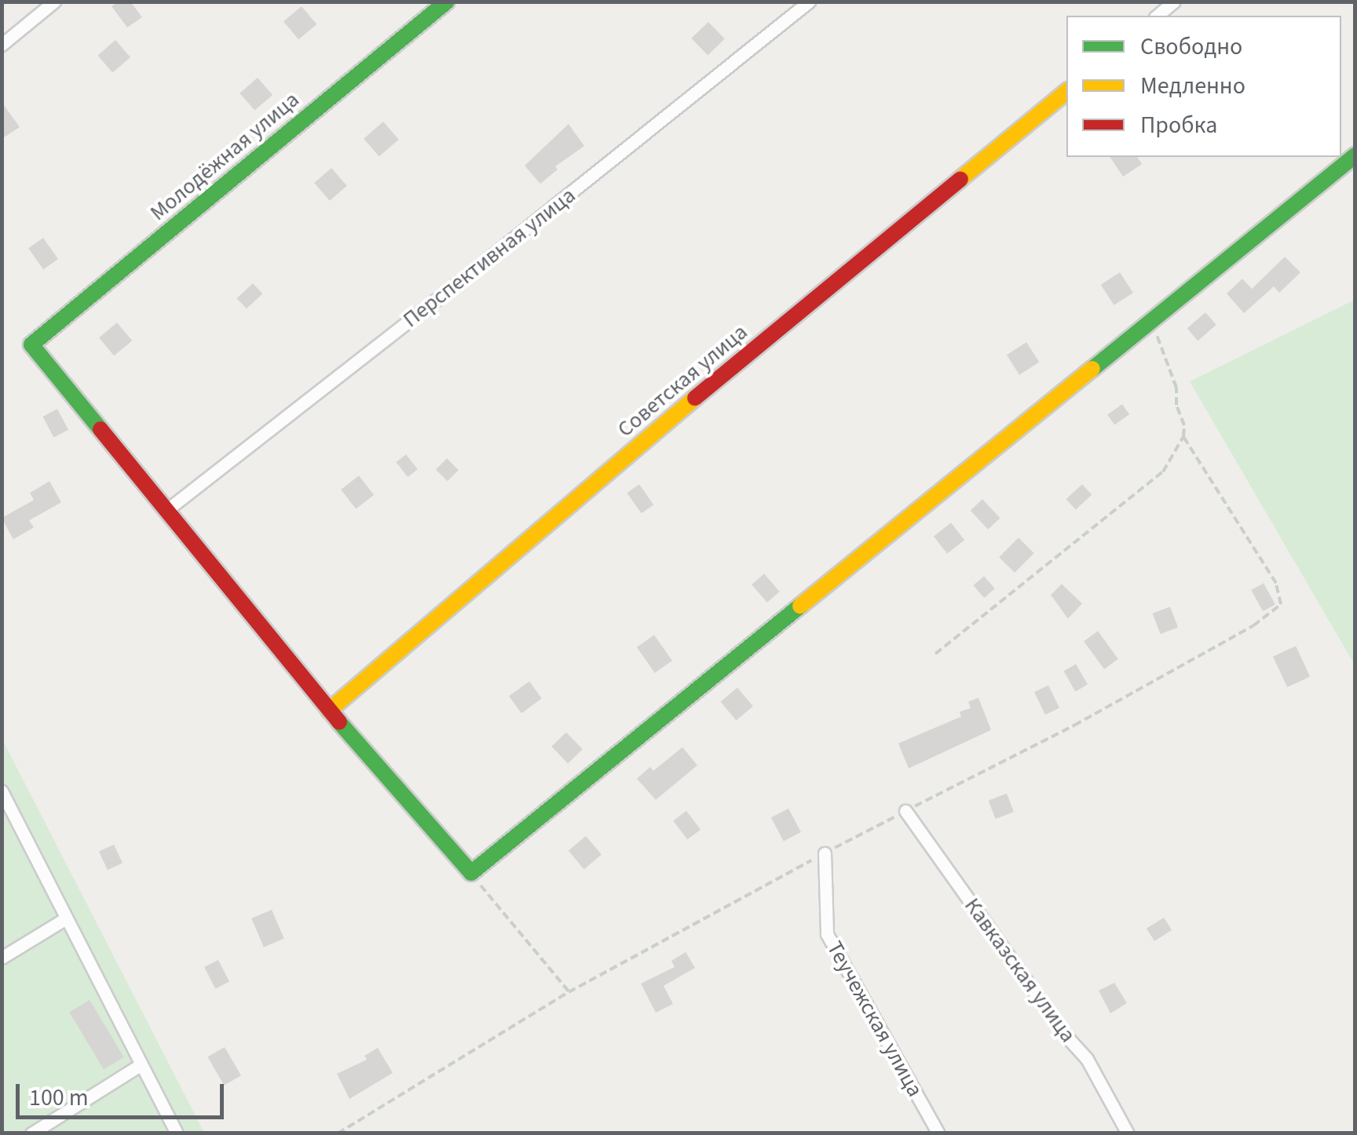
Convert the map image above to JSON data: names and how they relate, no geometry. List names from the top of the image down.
{
  "streets": {
    "street": [
      "Молодёжная улица",
      "Перспективная улица",
      "Советская улица",
      "Кавказская улица",
      "Теучежская улица"
    ]
  },
  "crossings": [
    ["Молодёжная улица", "Перспективная улица"]
  ],
  "legend": ["Свободно", "Медленно", "Пробка"],
  "scale_bar": "100 m"
}
